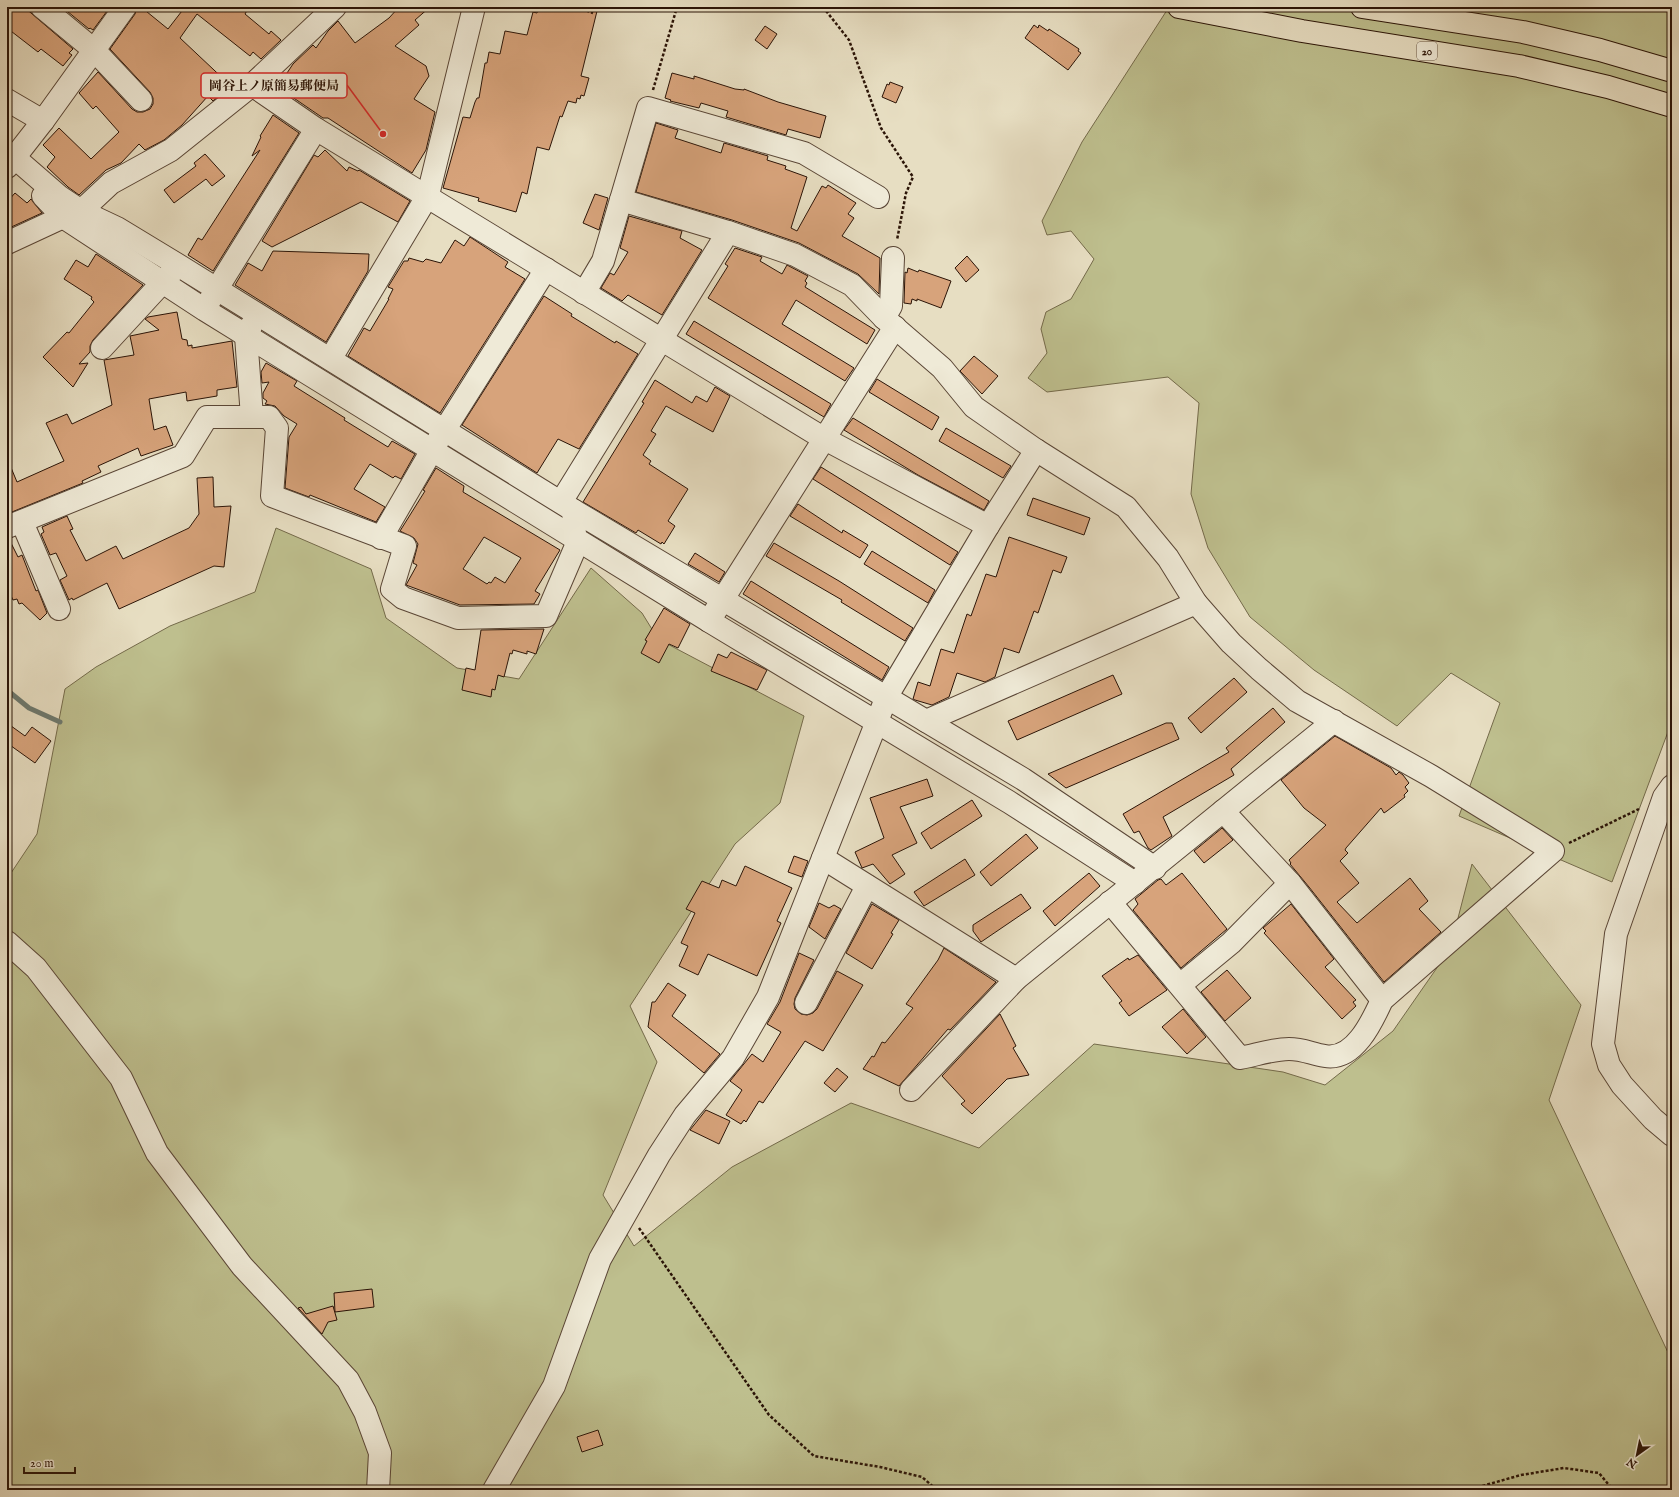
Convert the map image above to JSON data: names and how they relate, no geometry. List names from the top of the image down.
{
  "streets": {
    "highway": ["20"]
  },
  "places": ["岡谷上ノ原簡易郵便局"],
  "scale_bar": "20 m",
  "north": "bottom left"
}
